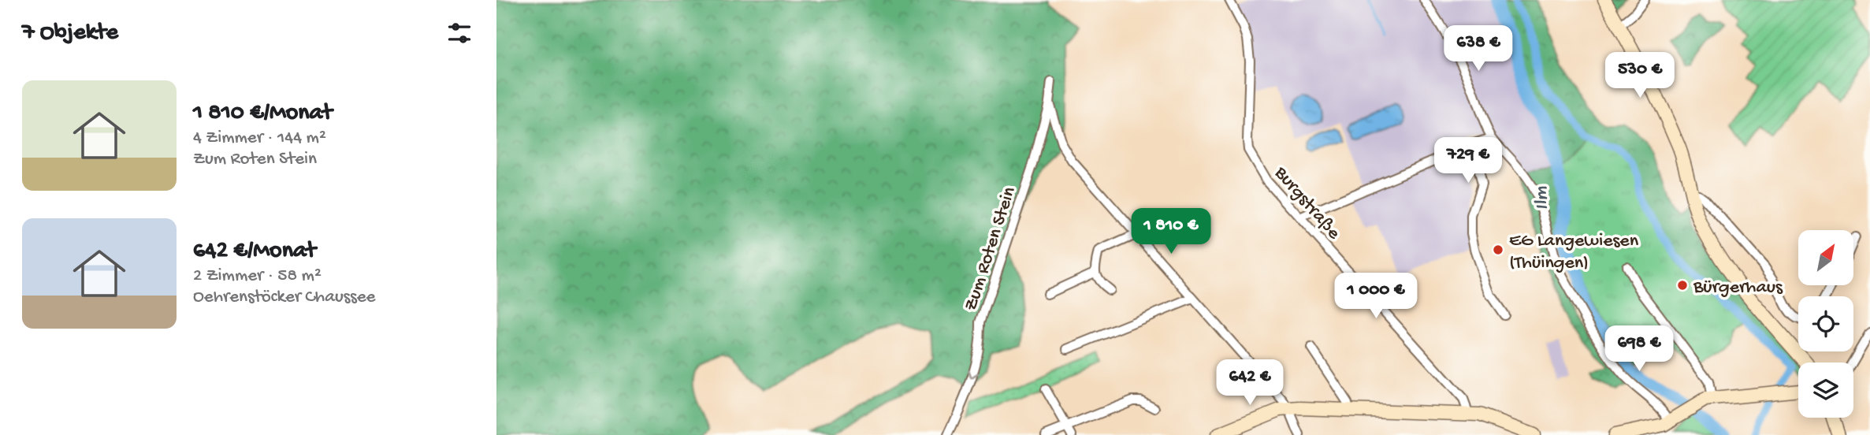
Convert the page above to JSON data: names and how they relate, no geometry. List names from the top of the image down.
{
  "streets": {
    "street": ["Burgstraße", "Zum Roten Stein"]
  },
  "one_way": ["Zum Roten Stein"],
  "water": ["Ilm"],
  "places": ["EG Langewiesen (Thüingen)", "Bürgerhaus"],
  "north": "top right",
  "page": {
    "heading": "7 Objekte",
    "price": [
      "638 €",
      "530 €",
      "729 €",
      "1 810 €",
      "1 000 €",
      "698 €",
      "642 €"
    ],
    "list": [
      {
        "name": "1 810 €/Monat",
        "note": "4 Zimmer · 144 m² · Zum Roten Stein"
      },
      {
        "name": "642 €/Monat",
        "note": "2 Zimmer · 58 m² · Oehrenstöcker Chaussee"
      }
    ]
  }
}
